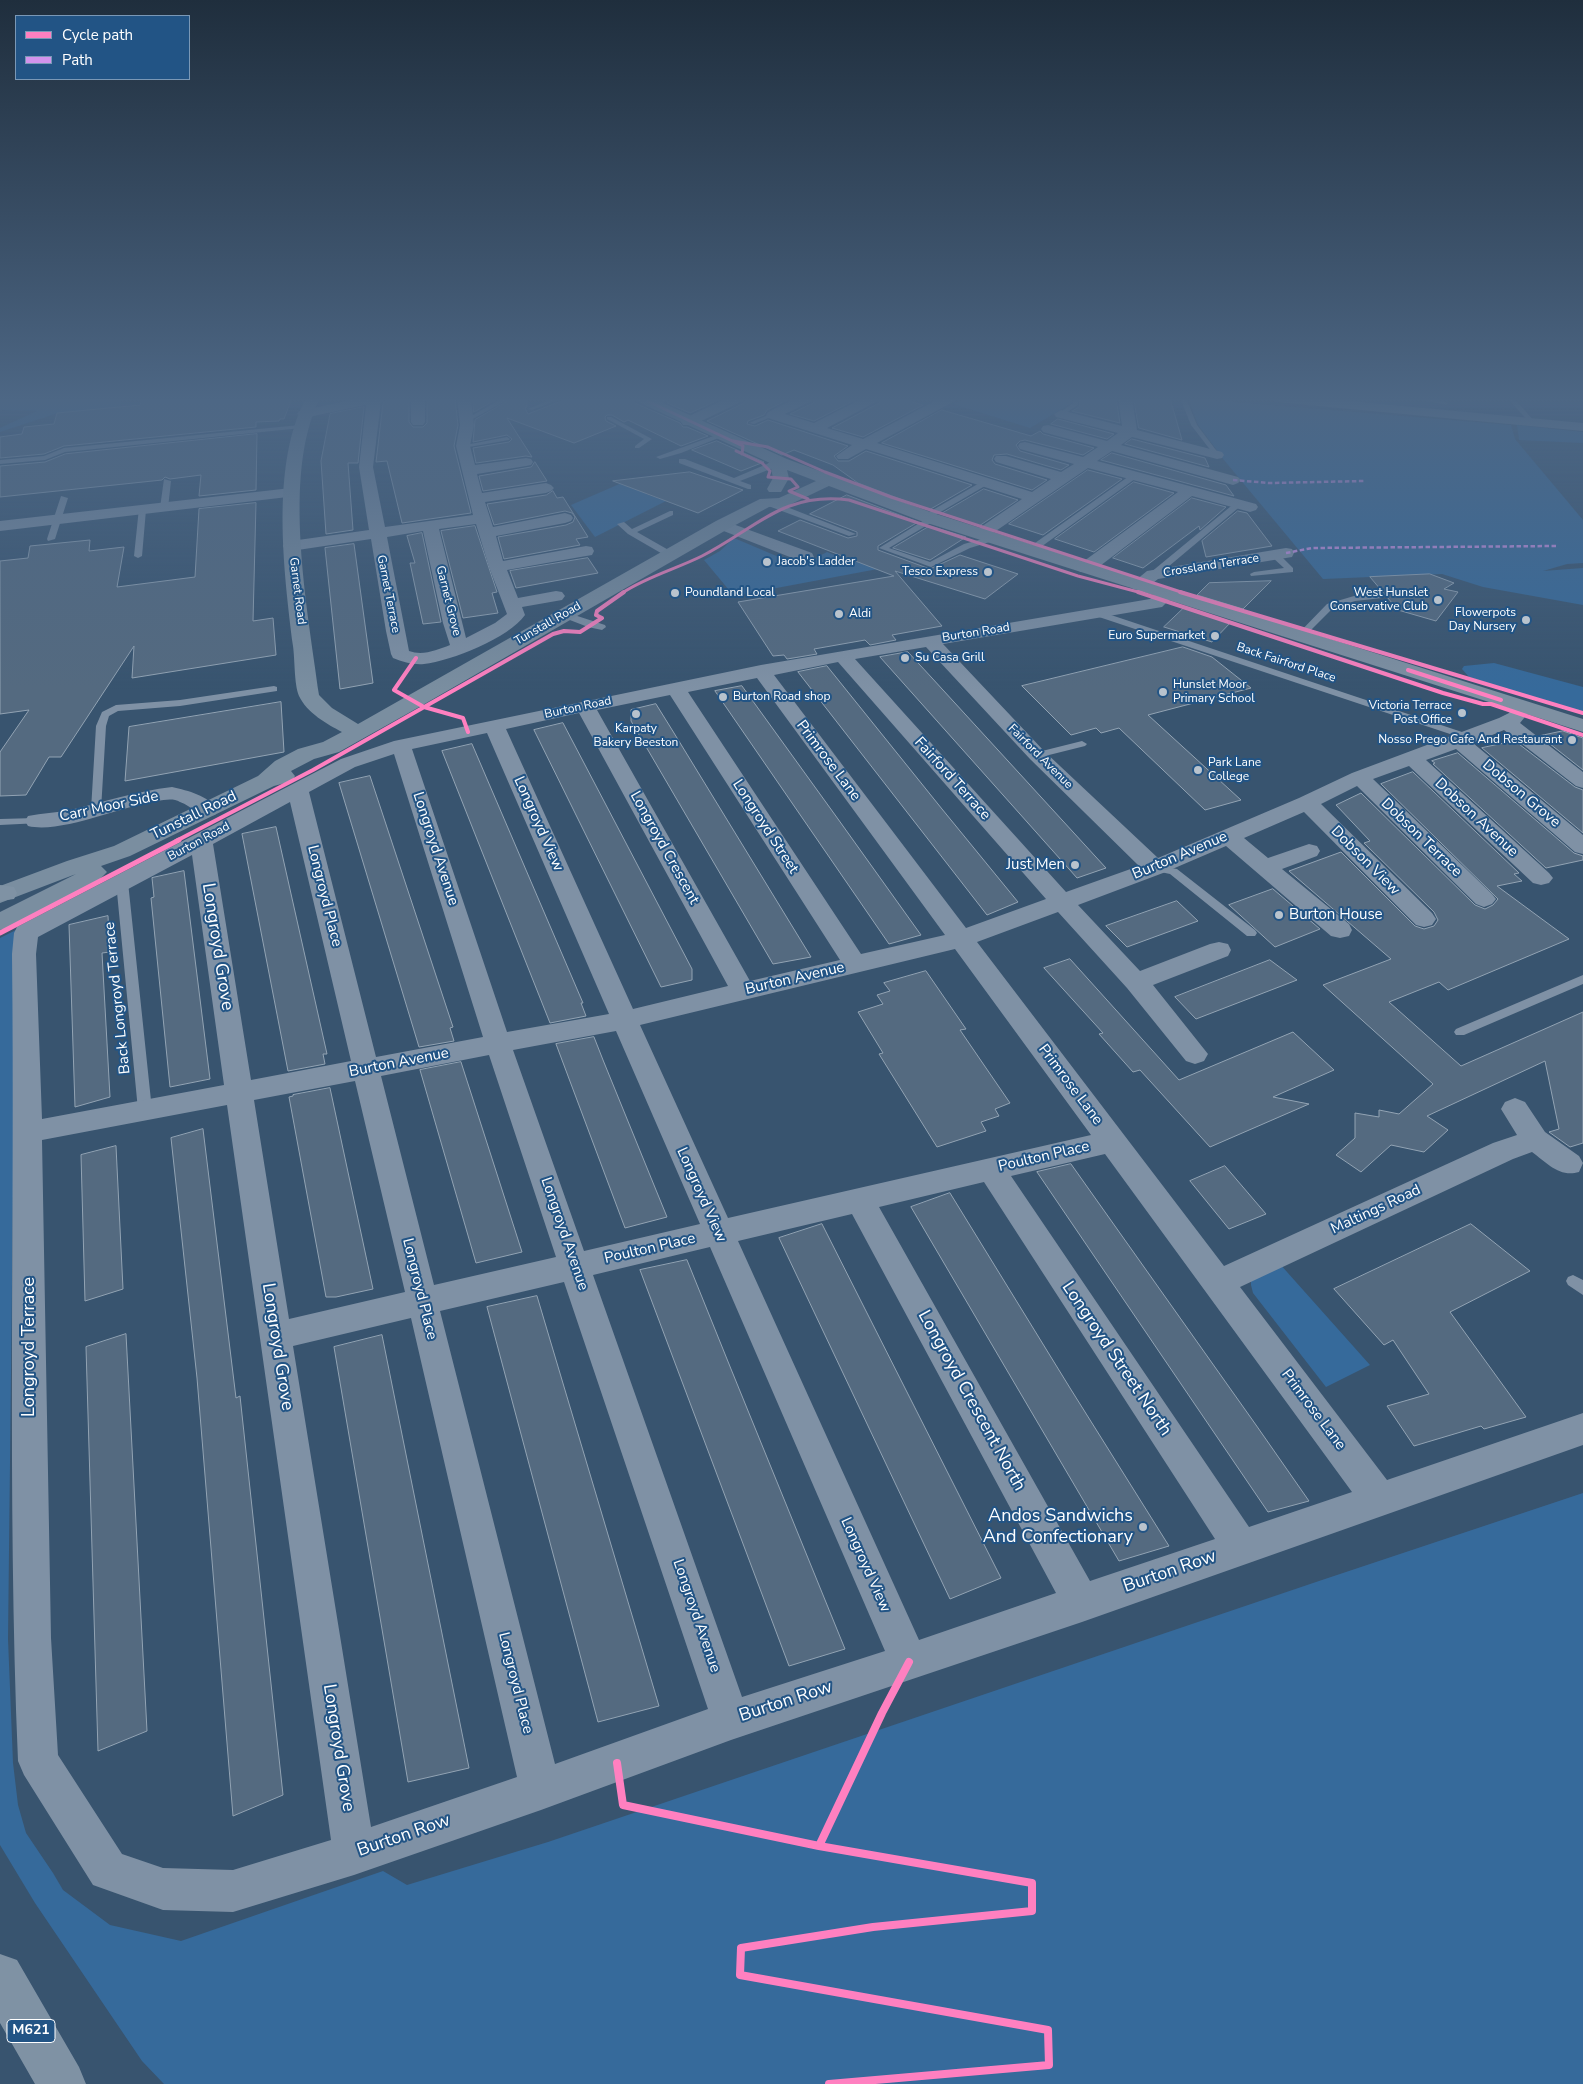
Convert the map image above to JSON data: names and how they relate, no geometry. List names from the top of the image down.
{
  "streets": {
    "highway": ["M621"],
    "street": [
      "Crossland Terrace",
      "Garnet Road",
      "Garnet Terrace",
      "Garnet Grove",
      "Tunstall Road",
      "Burton Road",
      "Fairford Avenue",
      "Primrose Lane",
      "Fairford Terrace",
      "Dobson Grove",
      "Carr Moor Side",
      "Dobson Avenue",
      "Longroyd View",
      "Longroyd Street",
      "Dobson Terrace",
      "Longroyd Crescent",
      "Longroyd Avenue",
      "Burton Avenue",
      "Dobson View",
      "Longroyd Place",
      "Longroyd Grove",
      "Poulton Place",
      "Maltings Road",
      "Longroyd Terrace",
      "Longroyd Street North",
      "Longroyd Crescent North",
      "Burton Row"
    ],
    "lane": ["Back Fairford Place", "Back Longroyd Terrace"]
  },
  "crossings": [
    ["Garnet Road", "Tunstall Road"],
    ["Garnet Terrace", "Tunstall Road"],
    ["Garnet Grove", "Tunstall Road"],
    ["Tunstall Road", "Burton Road"],
    ["Tunstall Road", "Carr Moor Side"],
    ["Tunstall Road", "Longroyd Terrace"],
    ["Burton Road", "Back Fairford Place"],
    ["Burton Road", "Fairford Avenue"],
    ["Burton Road", "Primrose Lane"],
    ["Burton Road", "Fairford Terrace"],
    ["Burton Road", "Longroyd View"],
    ["Burton Road", "Longroyd Street"],
    ["Burton Road", "Longroyd Crescent"],
    ["Burton Road", "Longroyd Avenue"],
    ["Burton Road", "Longroyd Place"],
    ["Burton Road", "Longroyd Grove"],
    ["Burton Road", "Back Longroyd Terrace"],
    ["Burton Road", "Longroyd Terrace"],
    ["Back Fairford Place", "Dobson Grove"],
    ["Back Fairford Place", "Burton Avenue"],
    ["Fairford Avenue", "Burton Avenue"],
    ["Primrose Lane", "Burton Avenue"],
    ["Primrose Lane", "Poulton Place"],
    ["Primrose Lane", "Maltings Road"],
    ["Primrose Lane", "Burton Row"],
    ["Fairford Terrace", "Burton Avenue"],
    ["Dobson Grove", "Burton Avenue"],
    ["Dobson Avenue", "Burton Avenue"],
    ["Longroyd View", "Burton Avenue"],
    ["Longroyd View", "Poulton Place"],
    ["Longroyd View", "Burton Row"],
    ["Longroyd Street", "Burton Avenue"],
    ["Dobson Terrace", "Burton Avenue"],
    ["Longroyd Crescent", "Burton Avenue"],
    ["Longroyd Avenue", "Burton Avenue"],
    ["Longroyd Avenue", "Poulton Place"],
    ["Longroyd Avenue", "Burton Row"],
    ["Burton Avenue", "Dobson View"],
    ["Burton Avenue", "Longroyd Place"],
    ["Burton Avenue", "Longroyd Grove"],
    ["Burton Avenue", "Back Longroyd Terrace"],
    ["Burton Avenue", "Longroyd Terrace"],
    ["Longroyd Place", "Poulton Place"],
    ["Longroyd Place", "Burton Row"],
    ["Longroyd Grove", "Poulton Place"],
    ["Longroyd Grove", "Burton Row"],
    ["Poulton Place", "Longroyd Street North"],
    ["Poulton Place", "Longroyd Crescent North"],
    ["Longroyd Terrace", "Burton Row"],
    ["Longroyd Street North", "Burton Row"],
    ["Longroyd Crescent North", "Burton Row"]
  ],
  "places": [
    "Jacob's Ladder",
    "Tesco Express",
    "Poundland Local",
    "West Hunslet Conservative Club",
    "Aldi",
    "Flowerpots Day Nursery",
    "Euro Supermarket",
    "Su Casa Grill",
    "Hunslet Moor Primary School",
    "Burton Road shop",
    "Victoria Terrace Post Office",
    "Karpaty Bakery Beeston",
    "Nosso Prego Cafe And Restaurant",
    "Park Lane College",
    "Just Men",
    "Burton House",
    "Andos Sandwichs And Confectionary"
  ],
  "legend": ["Cycle path", "Path"]
}
